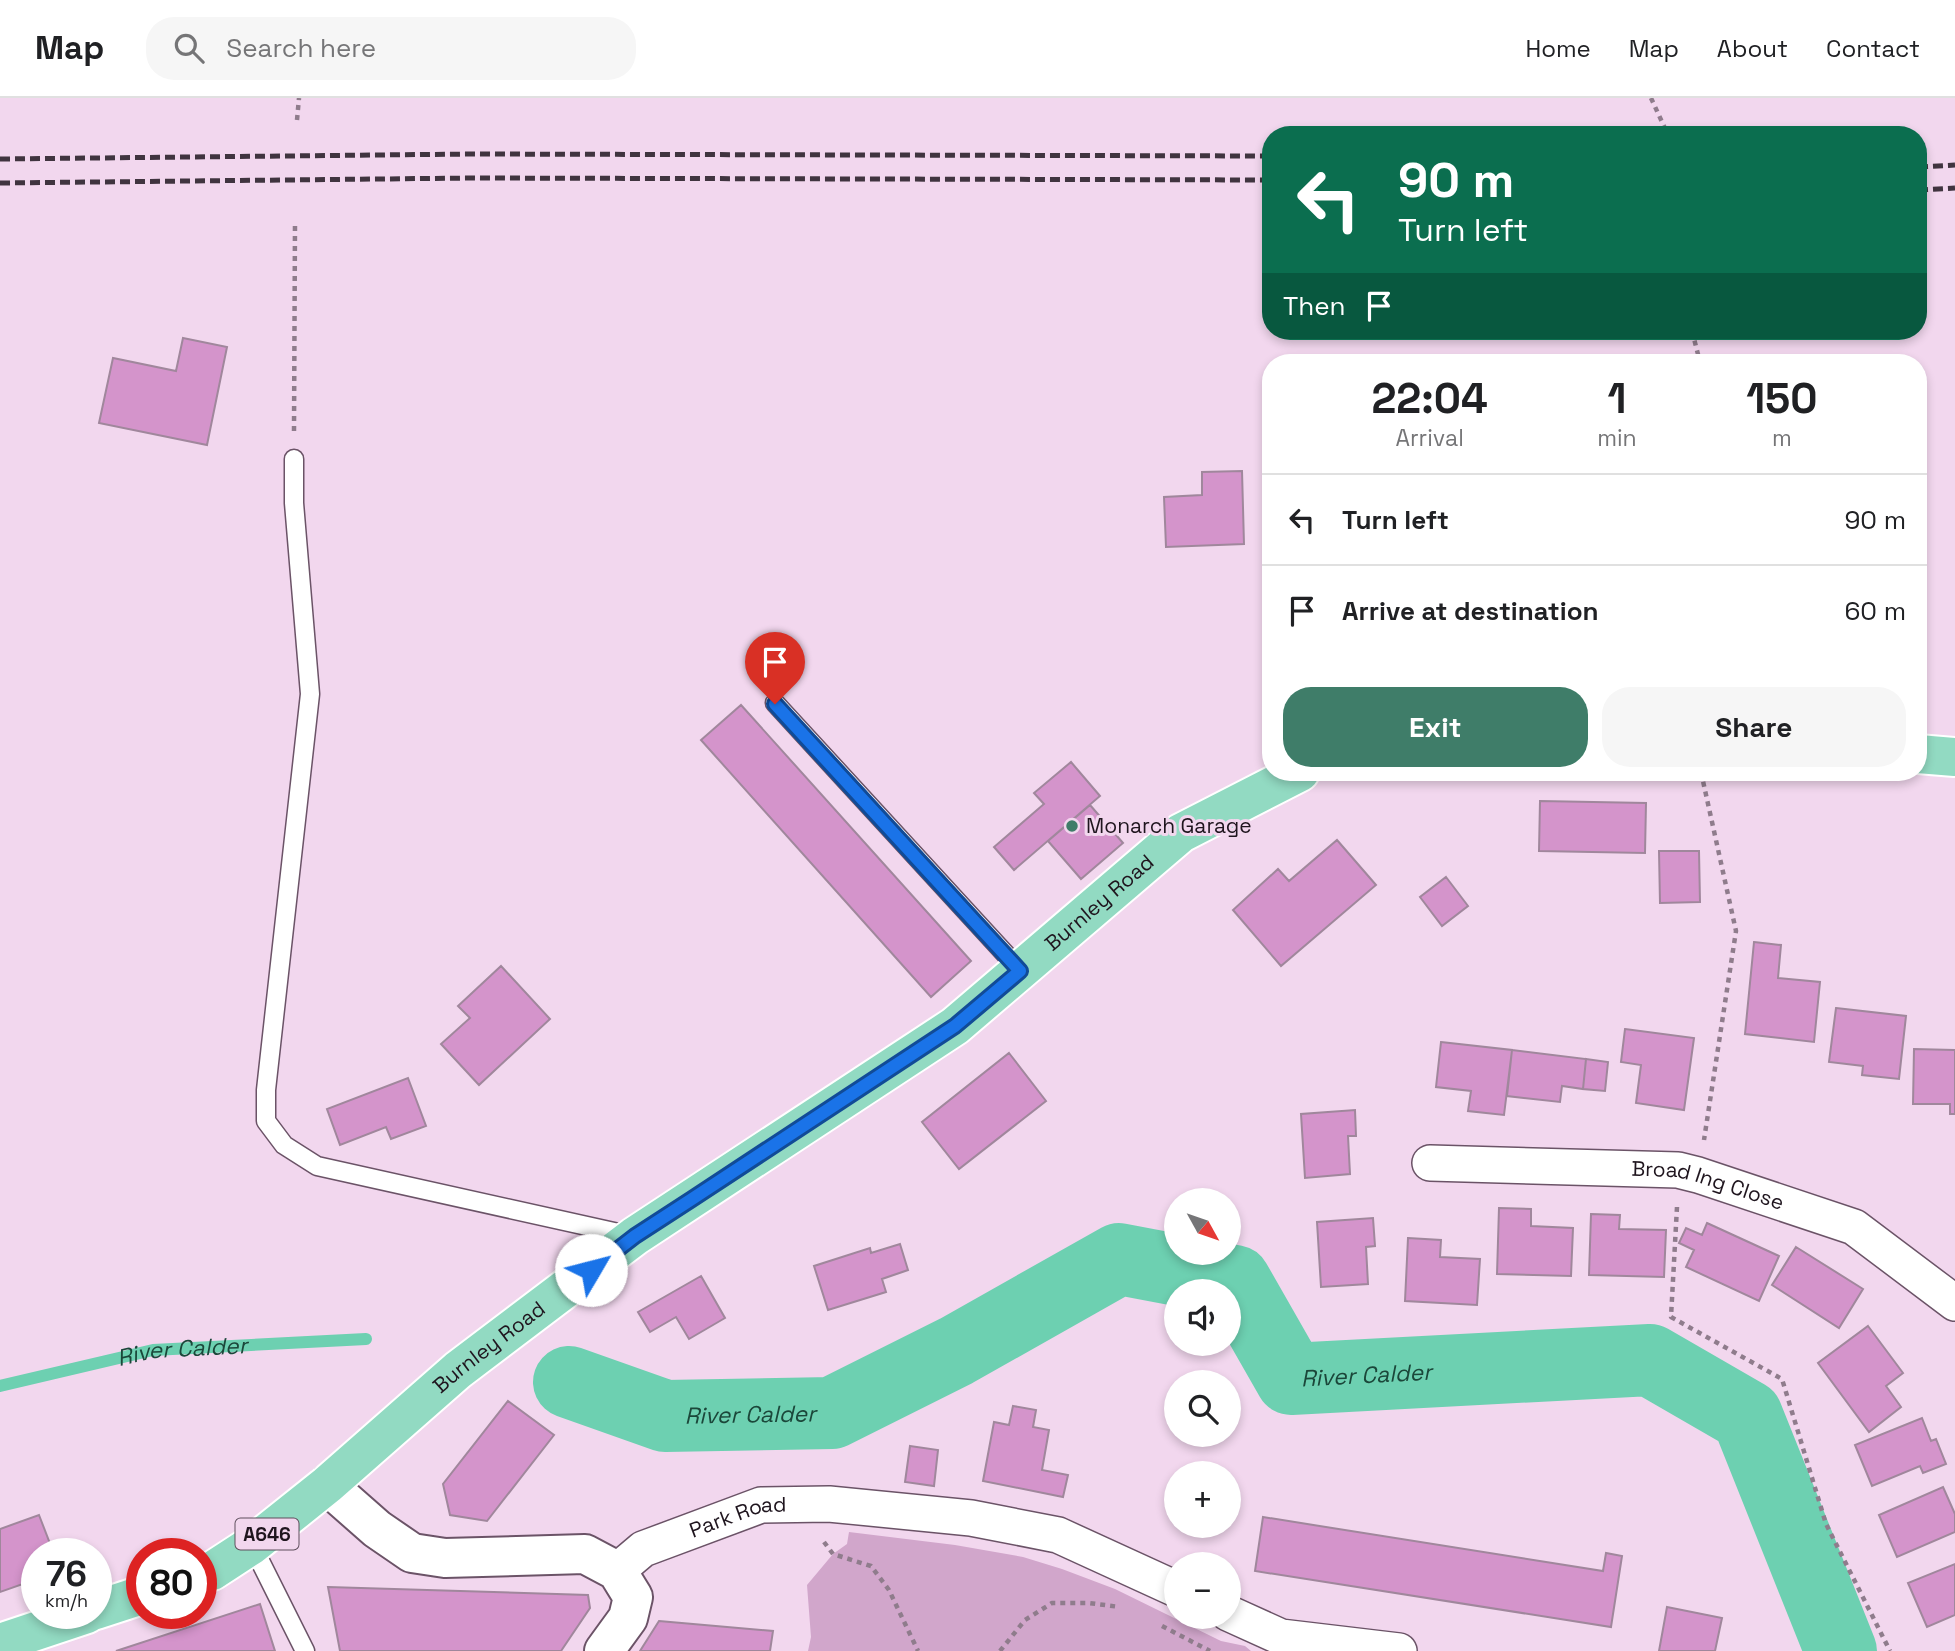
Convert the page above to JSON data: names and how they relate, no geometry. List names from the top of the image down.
{
  "streets": {
    "highway": ["Burnley Road", "A646"],
    "street": ["Broad Ing Close", "Park Road"]
  },
  "water": ["River Calder"],
  "places": ["Monarch Garage"],
  "north": "bottom right",
  "page": {
    "header": "Map",
    "search": "Search here",
    "nav": [
      "Home",
      "Map",
      "About",
      "Contact"
    ],
    "turn": ["90 m", "Turn left"],
    "then": "Then",
    "eta": [
      "22:04",
      "Arrival",
      "1",
      "min",
      "150",
      "m"
    ],
    "list": [
      {
        "name": "Turn left",
        "value": "90 m"
      },
      {
        "name": "Arrive at destination",
        "value": "60 m"
      }
    ],
    "buttons": ["Exit", "Share"],
    "map_buttons": ["+", "−"],
    "speed": "76 km/h",
    "limit": "80"
  }
}
